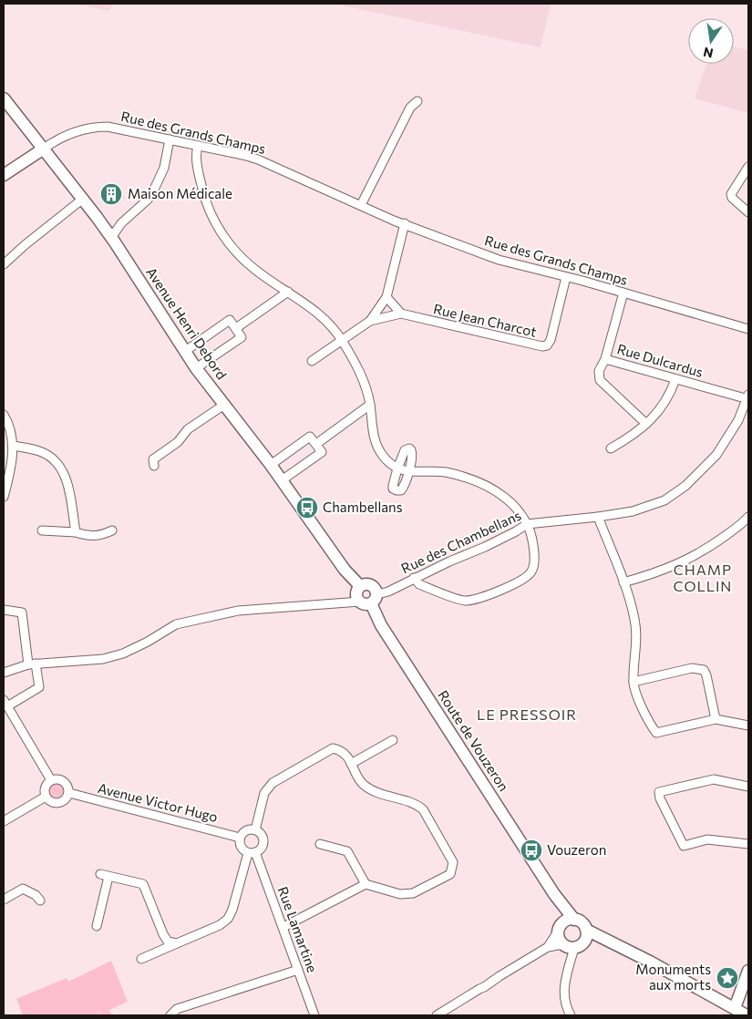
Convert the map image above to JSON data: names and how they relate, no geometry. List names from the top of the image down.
{
  "streets": {
    "street": [
      "Rue des Grands Champs",
      "Rue Jean Charcot",
      "Avenue Henri Debord",
      "Rue Dulcardus",
      "Rue des Chambellans",
      "Route de Vouzeron",
      "Avenue Victor Hugo",
      "Rue Lamartine"
    ]
  },
  "crossings": [
    ["Rue des Grands Champs", "Rue Jean Charcot"],
    ["Rue des Grands Champs", "Avenue Henri Debord"],
    ["Rue des Grands Champs", "Rue Dulcardus"],
    ["Avenue Henri Debord", "Rue des Chambellans"],
    ["Avenue Henri Debord", "Route de Vouzeron"],
    ["Rue Dulcardus", "Rue des Chambellans"],
    ["Rue des Chambellans", "Route de Vouzeron"],
    ["Avenue Victor Hugo", "Rue Lamartine"]
  ],
  "districts": ["CHAMP COLLIN", "LE PRESSOIR"],
  "places": {
    "building": ["Maison Médicale"],
    "bus stop": ["Chambellans", "Vouzeron"],
    "place": ["Monuments aux morts"]
  },
  "north": "bottom"
}
